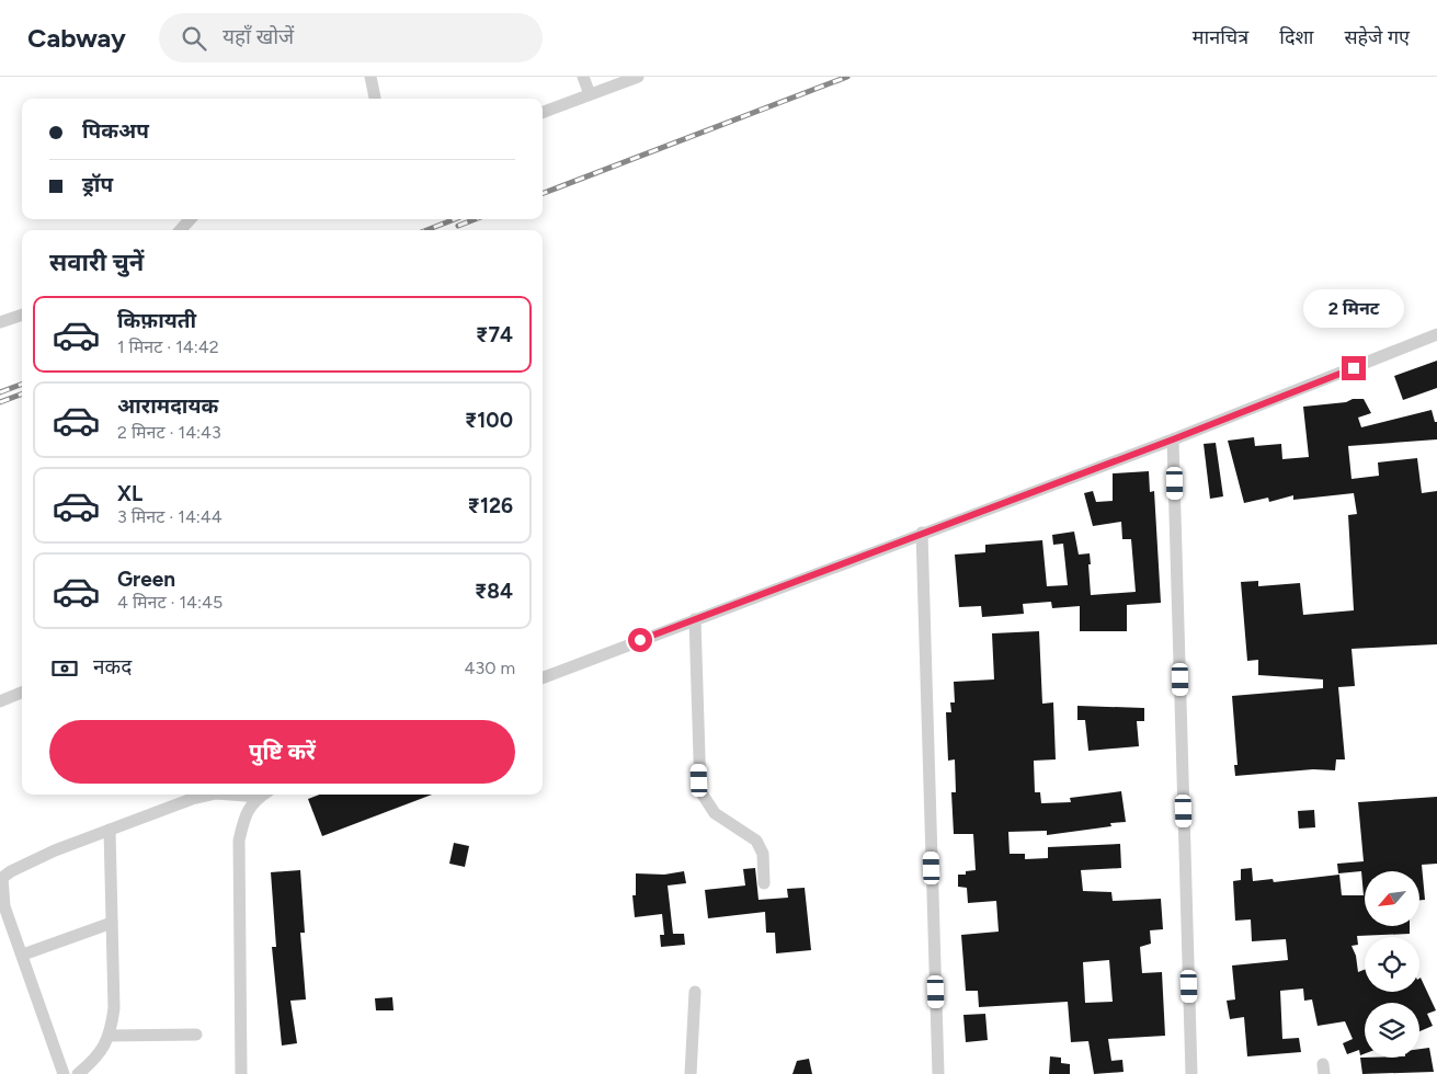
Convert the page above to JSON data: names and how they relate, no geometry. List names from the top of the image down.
{
  "north": "bottom left",
  "page": {
    "header": "Cabway",
    "search": "यहाँ खोजें",
    "nav": ["मानचित्र", "दिशा", "सहेजे गए"],
    "banner": ["पिकअप", "ड्रॉप"],
    "heading": "सवारी चुनें",
    "bubble": "2 मिनट",
    "list": [
      {
        "name": "किफ़ायती",
        "note": "1 मिनट · 14:42",
        "value": "₹74"
      },
      {
        "name": "आरामदायक",
        "note": "2 मिनट · 14:43",
        "value": "₹100"
      },
      {
        "name": "XL",
        "note": "3 मिनट · 14:44",
        "value": "₹126"
      },
      {
        "name": "Green",
        "note": "4 मिनट · 14:45",
        "value": "₹84"
      }
    ],
    "pay": ["नकद", "430 m"],
    "buttons": "पुष्टि करें"
  }
}
